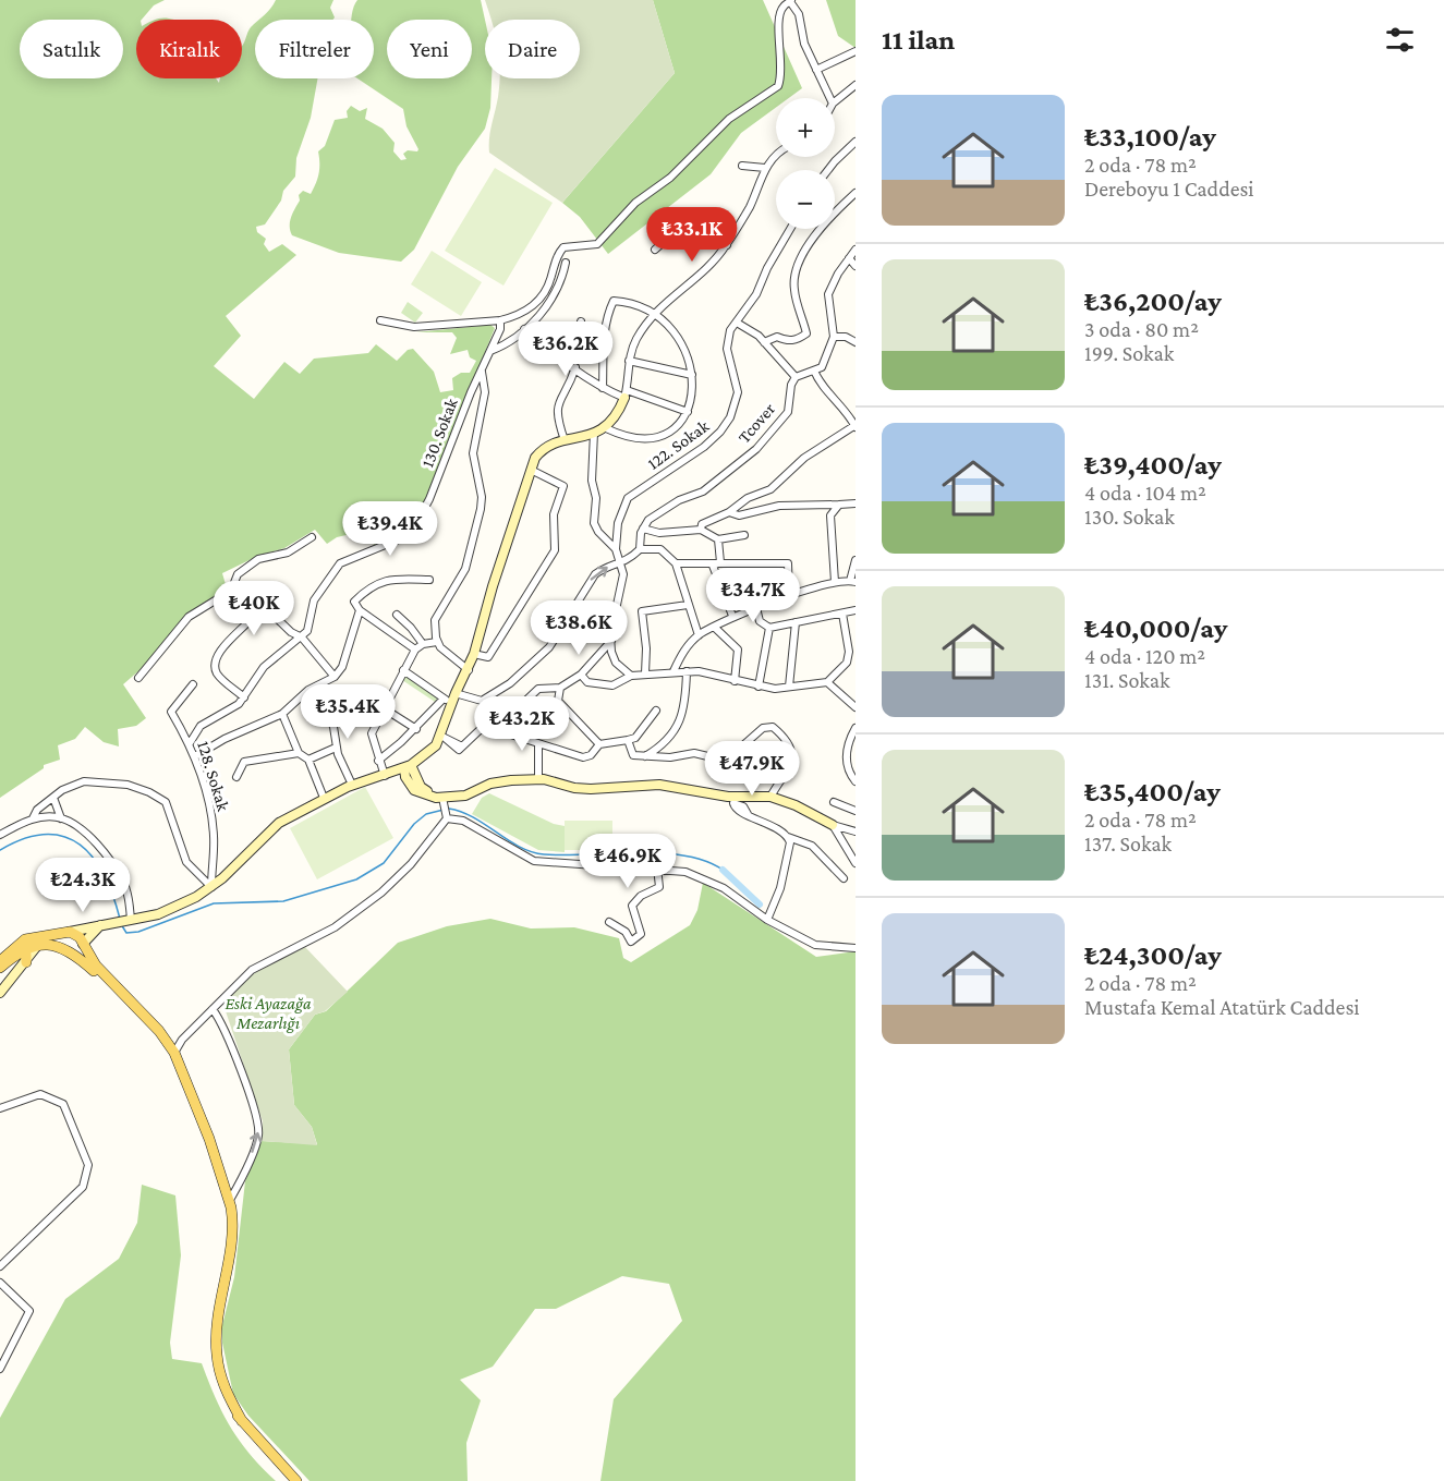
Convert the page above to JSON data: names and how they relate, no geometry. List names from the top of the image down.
{
  "streets": {
    "street": [
      "Tcover",
      "130. Sokak",
      "122. Sokak",
      "128. Sokak"
    ]
  },
  "parks": ["Eski Ayazağa Mezarlığı"],
  "page": {
    "heading": "11 ilan",
    "chip": [
      "Satılık",
      "Kiralık",
      "Filtreler",
      "Yeni",
      "Daire"
    ],
    "list": [
      {
        "name": "₺33,100/ay",
        "note": "2 oda · 78 m² · Dereboyu 1 Caddesi"
      },
      {
        "name": "₺36,200/ay",
        "note": "3 oda · 80 m² · 199. Sokak"
      },
      {
        "name": "₺39,400/ay",
        "note": "4 oda · 104 m² · 130. Sokak"
      },
      {
        "name": "₺40,000/ay",
        "note": "4 oda · 120 m² · 131. Sokak"
      },
      {
        "name": "₺35,400/ay",
        "note": "2 oda · 78 m² · 137. Sokak"
      },
      {
        "name": "₺24,300/ay",
        "note": "2 oda · 78 m² · Mustafa Kemal Atatürk Caddesi"
      }
    ],
    "map_buttons": ["+", "−"],
    "price": [
      "₺33.1K",
      "₺36.2K",
      "₺39.4K",
      "₺34.7K",
      "₺40K",
      "₺38.6K",
      "₺35.4K",
      "₺43.2K",
      "₺47.9K",
      "₺46.9K",
      "₺24.3K"
    ]
  }
}
